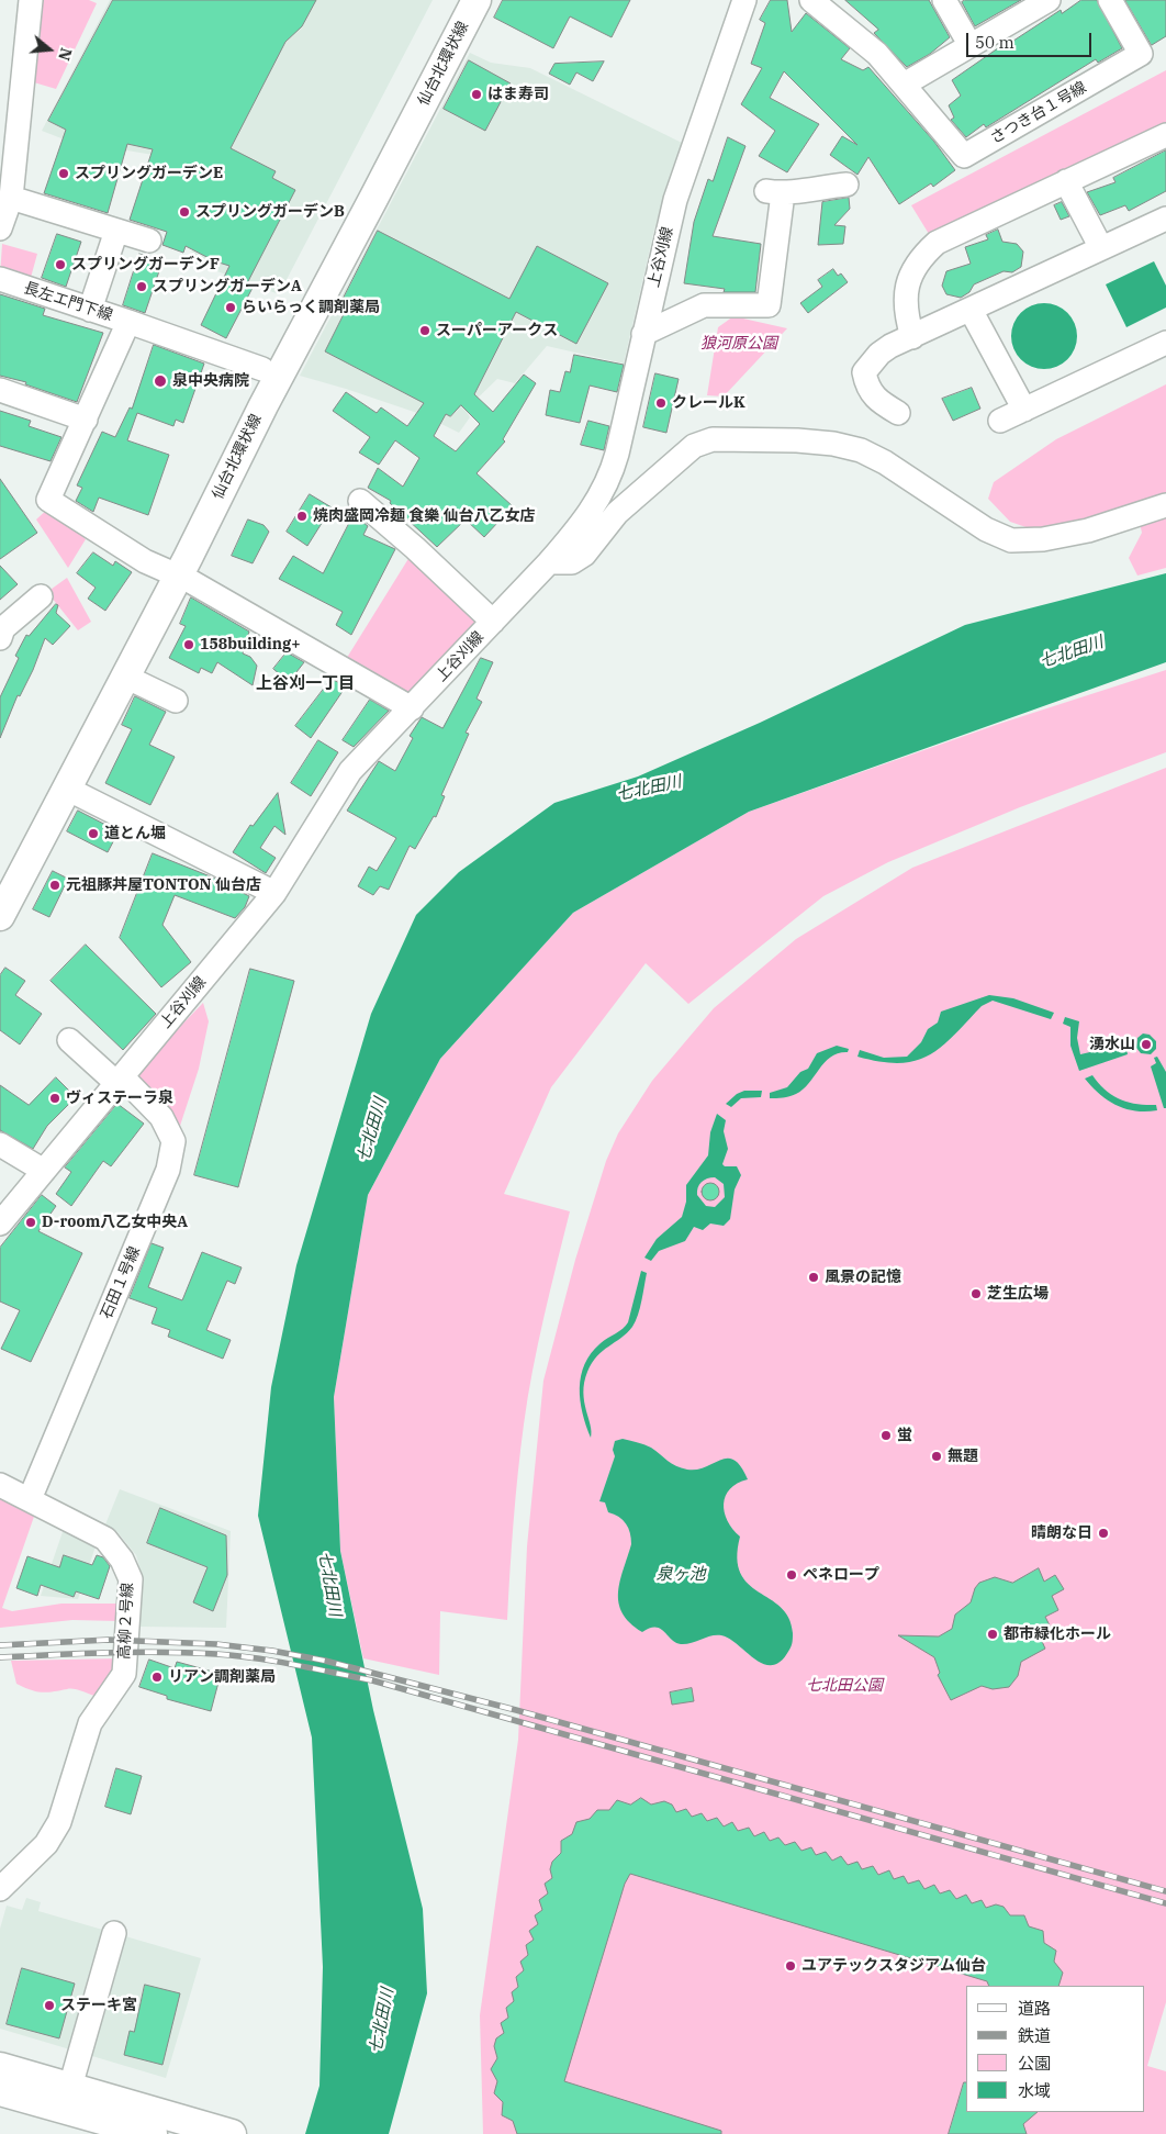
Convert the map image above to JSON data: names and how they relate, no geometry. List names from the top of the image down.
{
  "streets": {
    "main road": ["仙台北環状線"],
    "street": [
      "さつき台１号線",
      "上谷刈線",
      "長左エ門下線",
      "石田１号線",
      "高柳２号線"
    ]
  },
  "crossings": [
    ["仙台北環状線", "長左エ門下線"],
    ["上谷刈線", "石田１号線"],
    ["石田１号線", "高柳２号線"]
  ],
  "districts": ["上谷刈一丁目"],
  "water": ["七北田川", "泉ヶ池"],
  "parks": ["狼河原公園", "七北田公園"],
  "places": [
    "はま寿司",
    "スプリングガーデンE",
    "スプリングガーデンB",
    "スプリングガーデンF",
    "スプリングガーデンA",
    "らいらっく調剤薬局",
    "スーパーアークス",
    "泉中央病院",
    "クレールK",
    "焼肉盛岡冷麺 食樂 仙台八乙女店",
    "158building+",
    "道とん堀",
    "元祖豚丼屋TONTON 仙台店",
    "湧水山",
    "ヴィステーラ泉",
    "D-room八乙女中央A",
    "風景の記憶",
    "芝生広場",
    "蛍",
    "無題",
    "晴朗な日",
    "ペネロープ",
    "都市緑化ホール",
    "リアン調剤薬局",
    "ユアテックスタジアム仙台",
    "ステーキ宮"
  ],
  "legend": [
    "道路",
    "鉄道",
    "公園",
    "水域"
  ],
  "scale_bar": "50 m",
  "north": "right"
}
